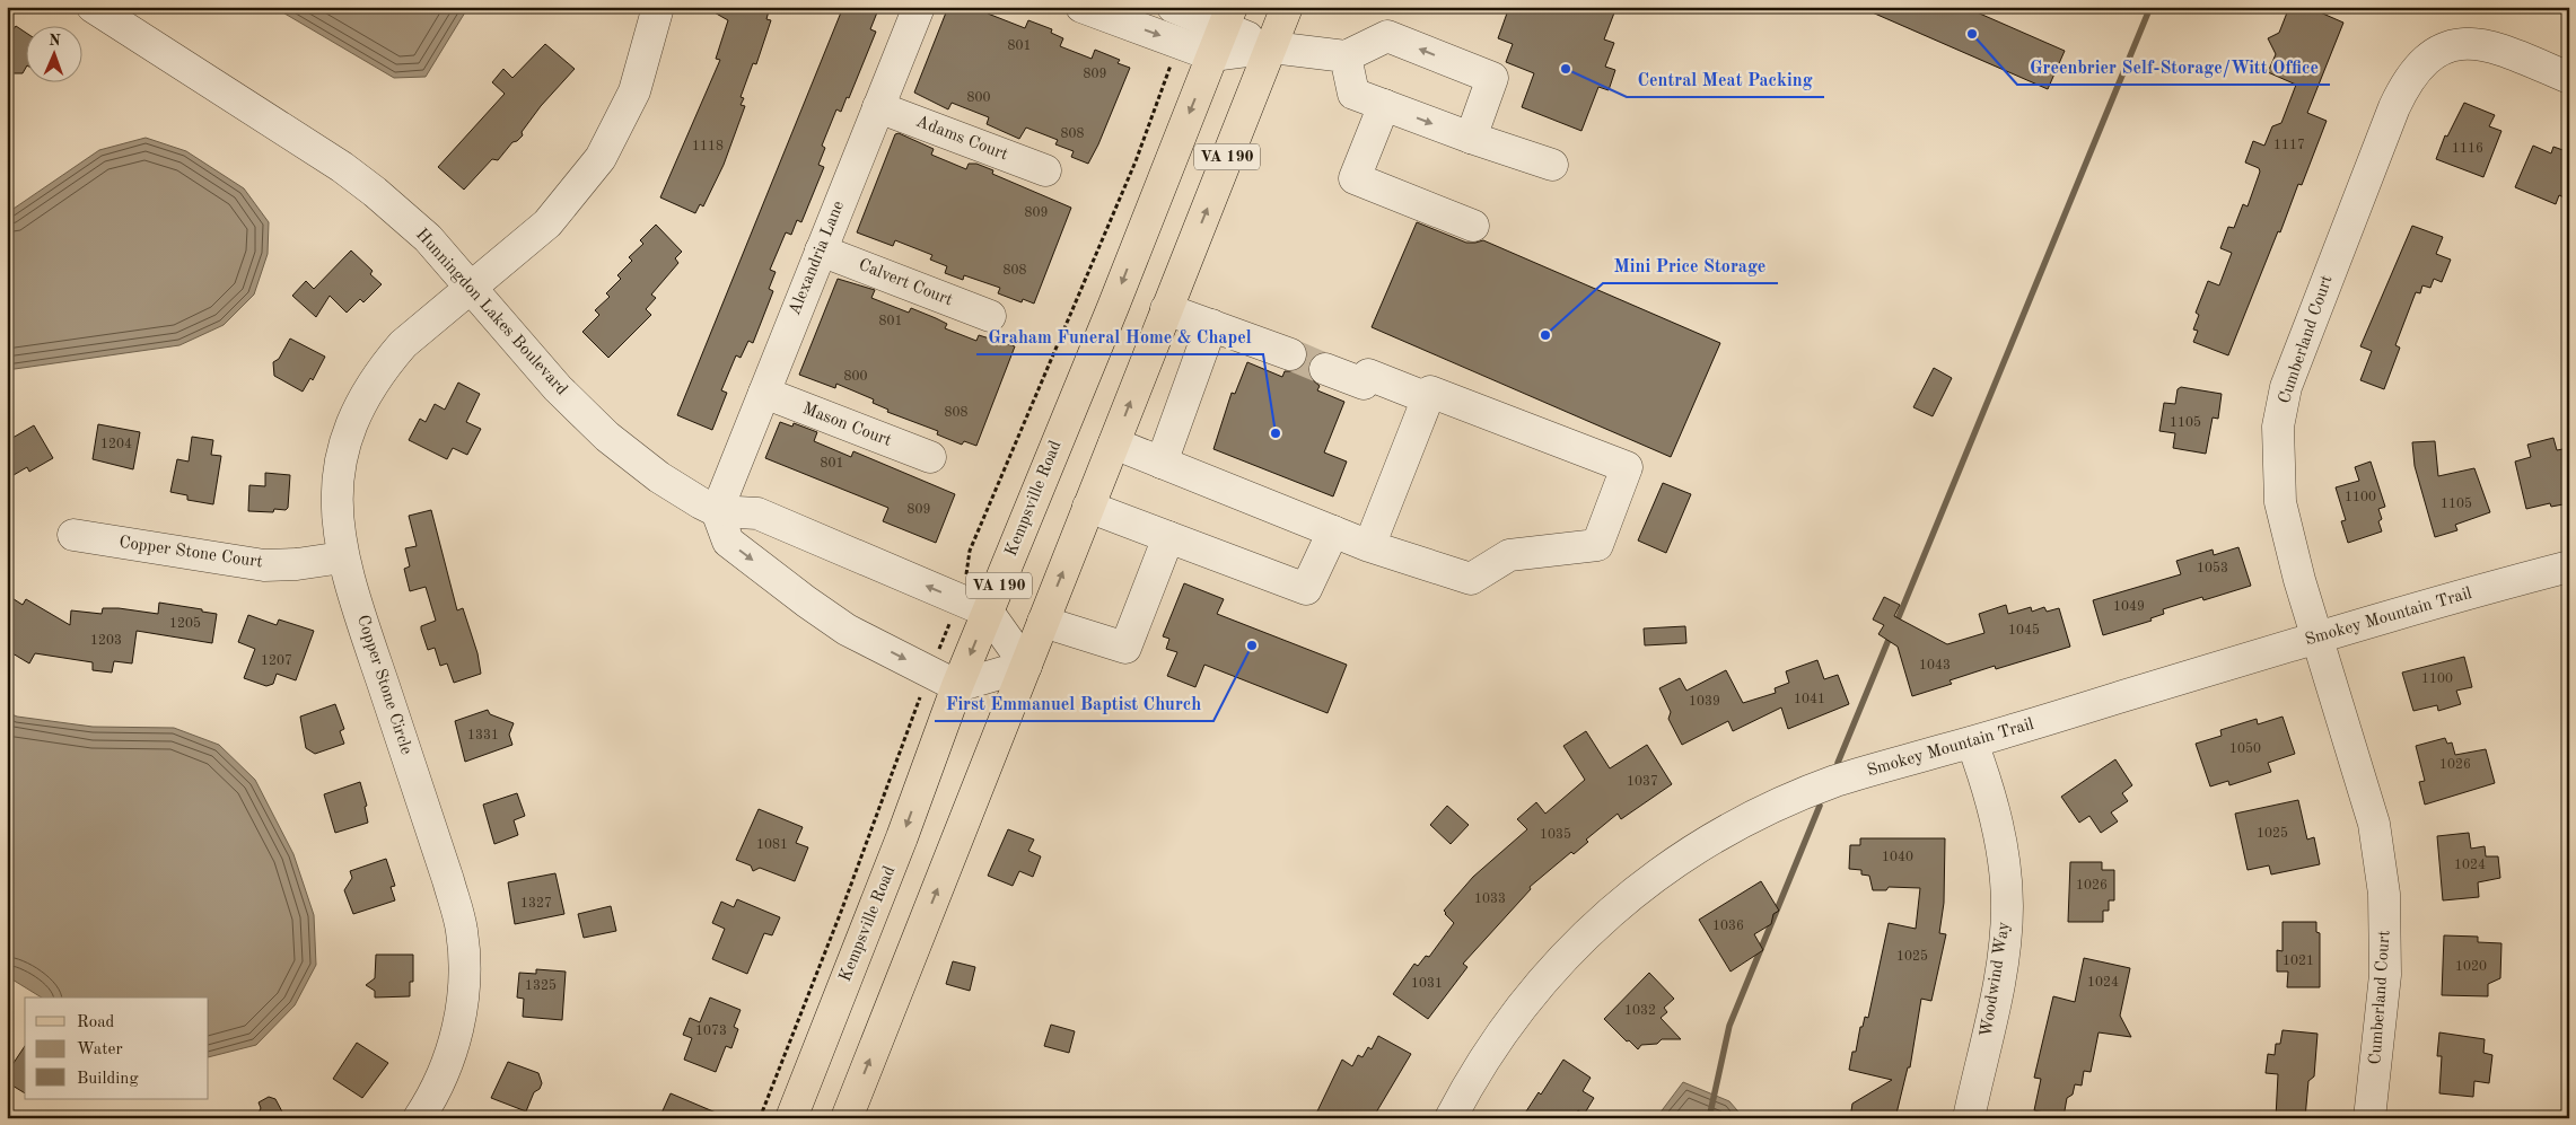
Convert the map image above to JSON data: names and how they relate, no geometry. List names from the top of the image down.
{
  "streets": {
    "main road": ["VA 190", "Kempsville Road"],
    "street": [
      "Adams Court",
      "Alexandria Lane",
      "Calvert Court",
      "Hunningdon Lakes Boulevard",
      "Cumberland Court",
      "Mason Court",
      "Copper Stone Court",
      "Smokey Mountain Trail",
      "Copper Stone Circle",
      "Woodwind Way"
    ]
  },
  "crossings": [
    ["Adams Court", "Alexandria Lane"],
    ["Alexandria Lane", "Calvert Court"],
    ["Alexandria Lane", "Hunningdon Lakes Boulevard"],
    ["Alexandria Lane", "Mason Court"],
    ["Hunningdon Lakes Boulevard", "Kempsville Road"],
    ["Hunningdon Lakes Boulevard", "Copper Stone Circle"],
    ["Cumberland Court", "Smokey Mountain Trail"],
    ["Copper Stone Court", "Copper Stone Circle"],
    ["Smokey Mountain Trail", "Woodwind Way"]
  ],
  "places": [
    "Greenbrier Self-Storage/Witt Office",
    "Central Meat Packing",
    "Mini Price Storage",
    "Graham Funeral Home & Chapel",
    "First Emmanuel Baptist Church"
  ],
  "house_numbers": [
    "801",
    "809",
    "800",
    "808",
    "1117",
    "1118",
    "1116",
    "809",
    "808",
    "801",
    "800",
    "808",
    "1105",
    "1204",
    "801",
    "1100",
    "1105",
    "809",
    "1053",
    "1049",
    "1205",
    "1045",
    "1203",
    "1207",
    "1043",
    "1100",
    "1041",
    "1039",
    "1331",
    "1050",
    "1026",
    "1037",
    "1025",
    "1035",
    "1081",
    "1040",
    "1024",
    "1026",
    "1033",
    "1327",
    "1036",
    "1025",
    "1021",
    "1020",
    "1024",
    "1031",
    "1325",
    "1032",
    "1073"
  ],
  "legend": ["Road", "Water", "Building"],
  "north": "top"
}
